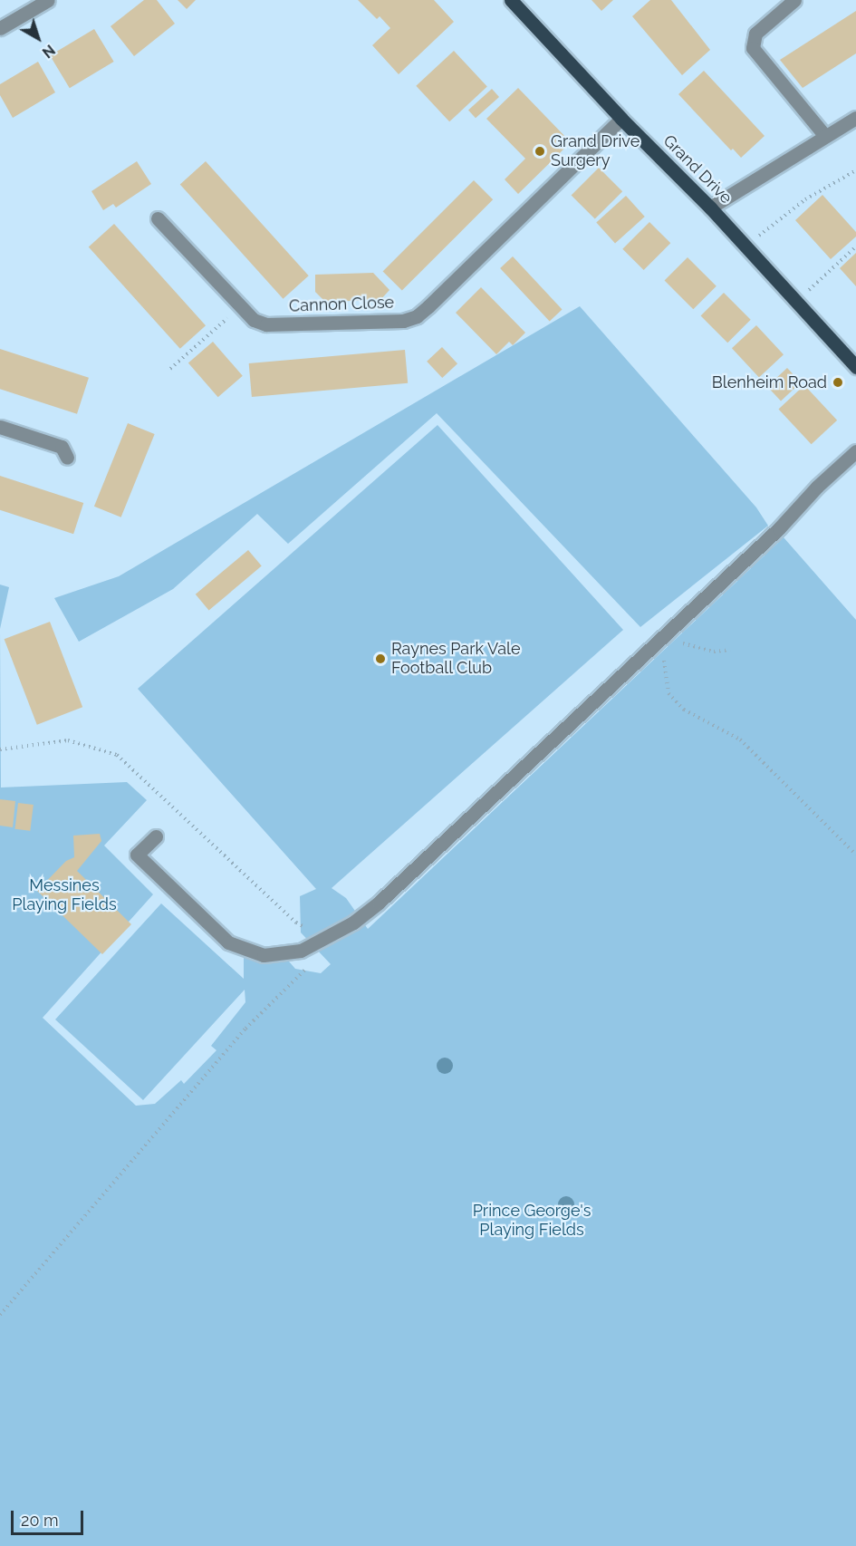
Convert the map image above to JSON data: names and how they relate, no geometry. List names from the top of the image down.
{
  "streets": {
    "main road": ["Grand Drive"],
    "street": ["Cannon Close"]
  },
  "crossings": [
    ["Grand Drive", "Cannon Close"]
  ],
  "parks": ["Messines Playing Fields", "Prince George's Playing Fields"],
  "places": ["Grand Drive Surgery", "Blenheim Road", "Raynes Park Vale Football Club"],
  "scale_bar": "20 m",
  "north": "bottom right"
}
